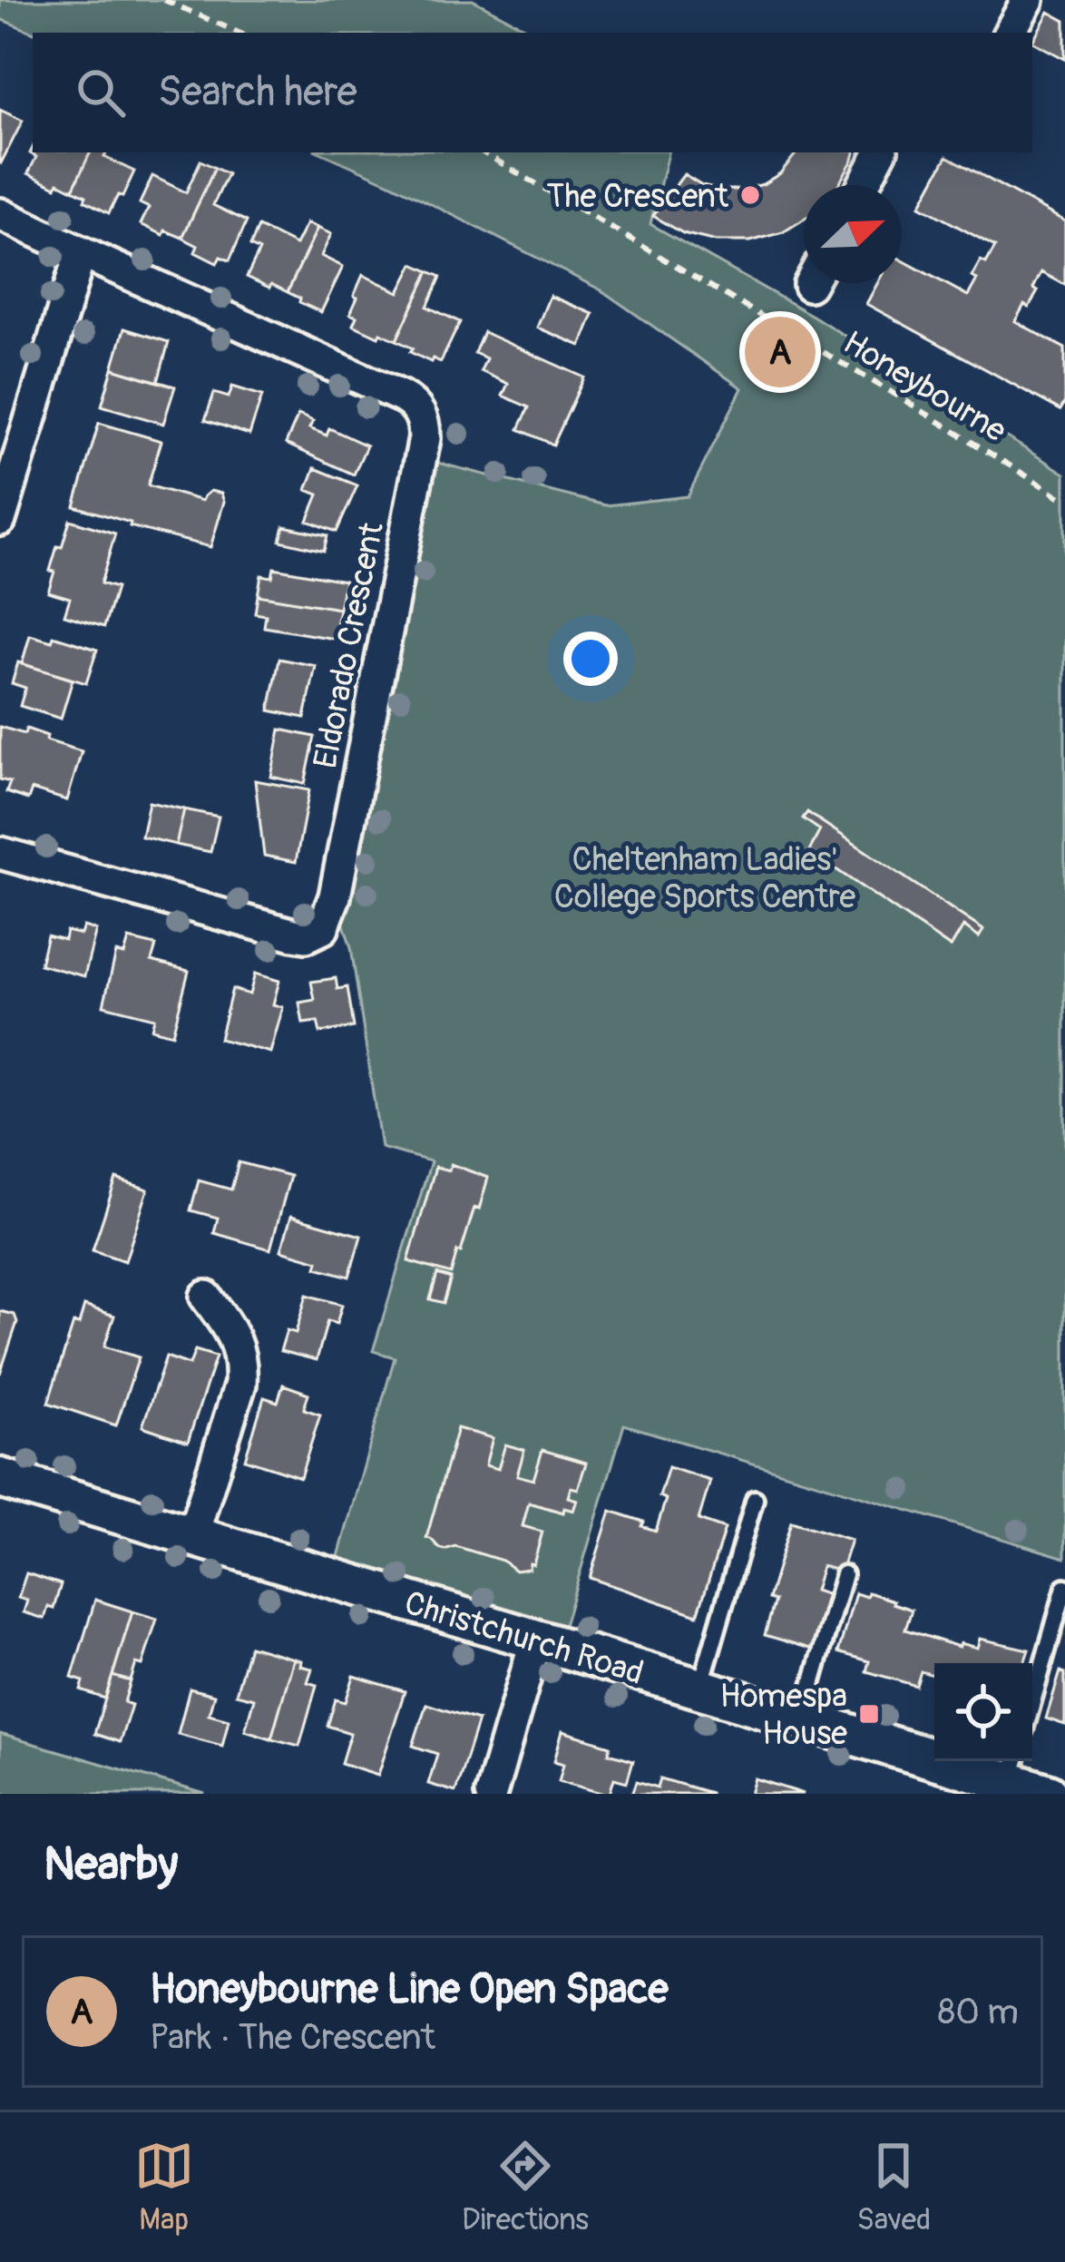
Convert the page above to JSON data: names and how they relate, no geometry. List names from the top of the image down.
{
  "streets": {
    "street": ["Eldorado Crescent", "Christchurch Road"],
    "path": ["Honeybourne"]
  },
  "parks": ["Cheltenham Ladies' College Sports Centre"],
  "places": {
    "other": ["The Crescent"],
    "transit": ["Homespa House"]
  },
  "north": "top right",
  "page": {
    "search": "Search here",
    "pins": "A",
    "heading": "Nearby",
    "list": [
      {
        "mark": "A",
        "name": "Honeybourne Line Open Space",
        "note": "Park · The Crescent",
        "value": "80 m"
      }
    ],
    "nav": ["Map", "Directions", "Saved"]
  }
}
